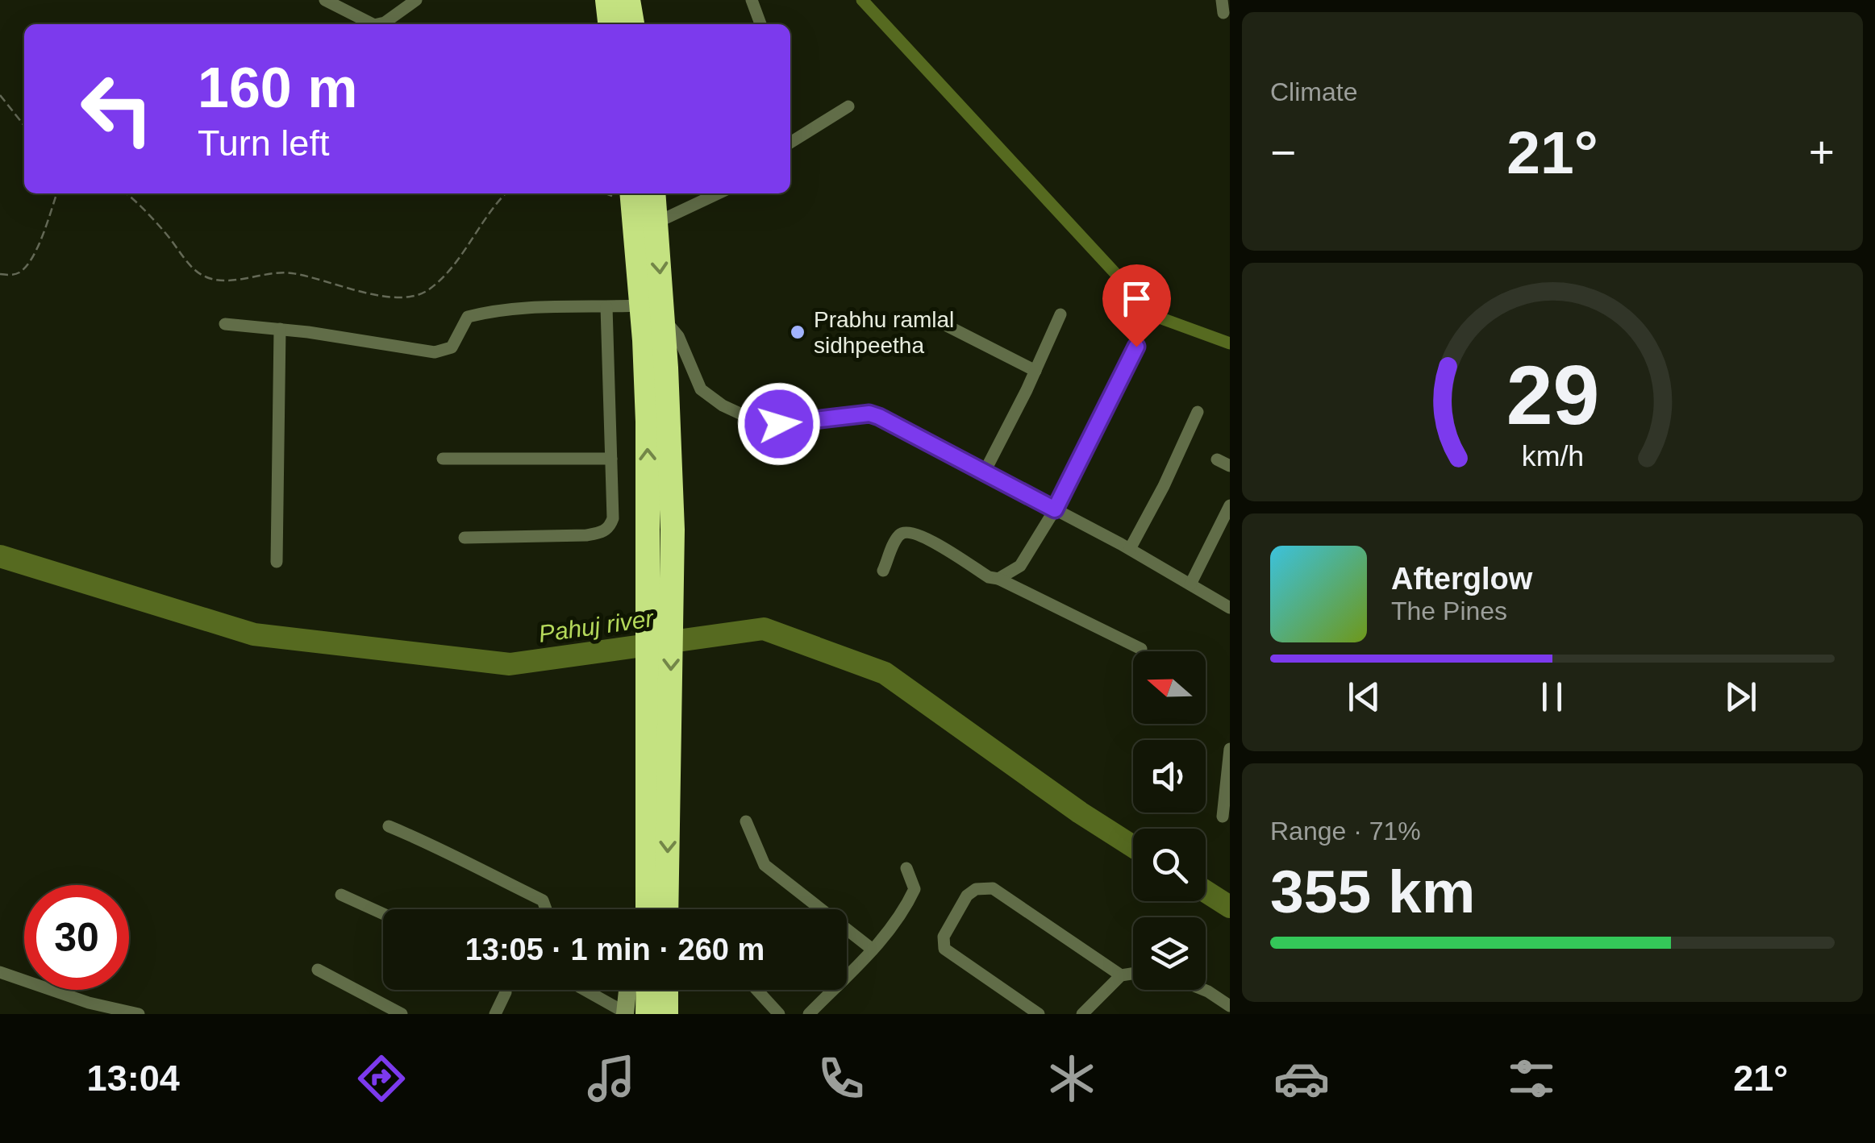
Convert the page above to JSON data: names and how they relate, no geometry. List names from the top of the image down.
{
  "water": ["Pahuj river"],
  "places": ["Prabhu ramlal sidhpeetha"],
  "north": "left",
  "page": {
    "tile": [
      "Climate",
      ["Range · 71%", "355 km"]
    ],
    "turn": ["160 m", "Turn left"],
    "heat": ["−", "21°", "+"],
    "song": ["Afterglow", "The Pines"],
    "limit": "30",
    "trip": "13:05 · 1 min · 260 m",
    "tabs": ["13:04", "21°"],
    "gauge": ["29", "km/h"]
  }
}
